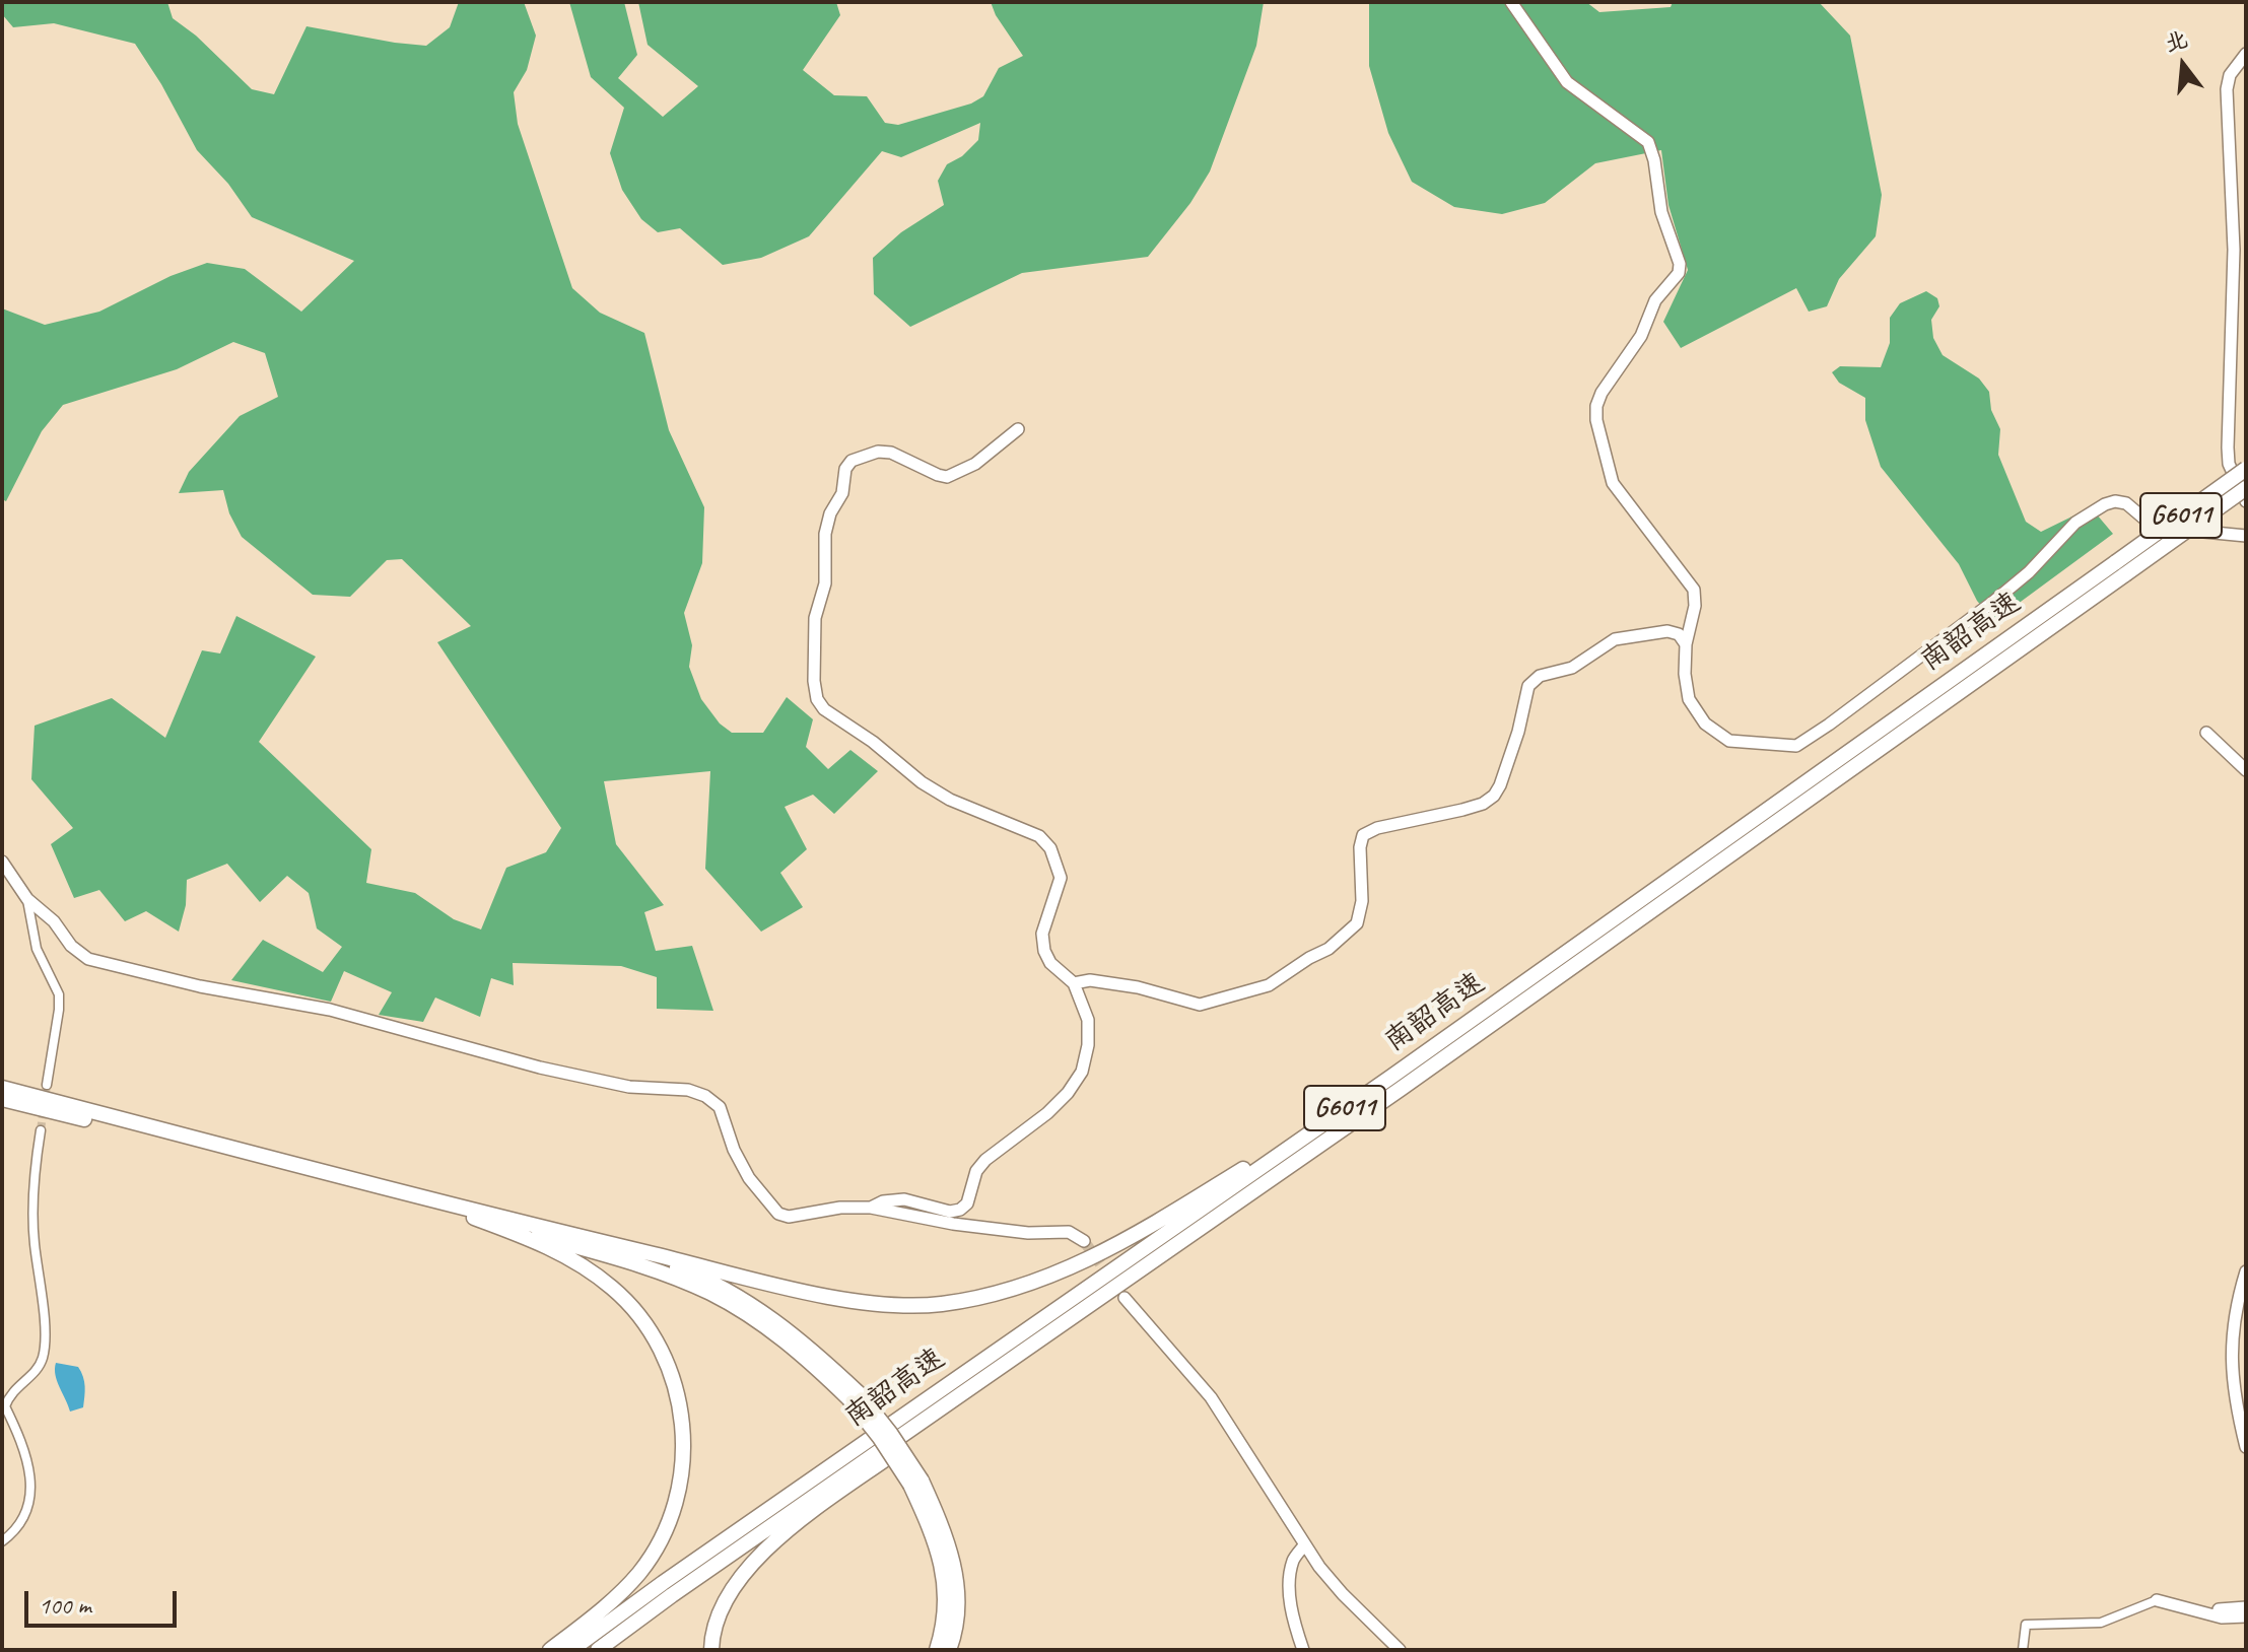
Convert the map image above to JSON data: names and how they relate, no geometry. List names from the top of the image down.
{
  "streets": {
    "highway": ["G6011", "南韶高速"]
  },
  "scale_bar": "100 m",
  "north": "top"
}
